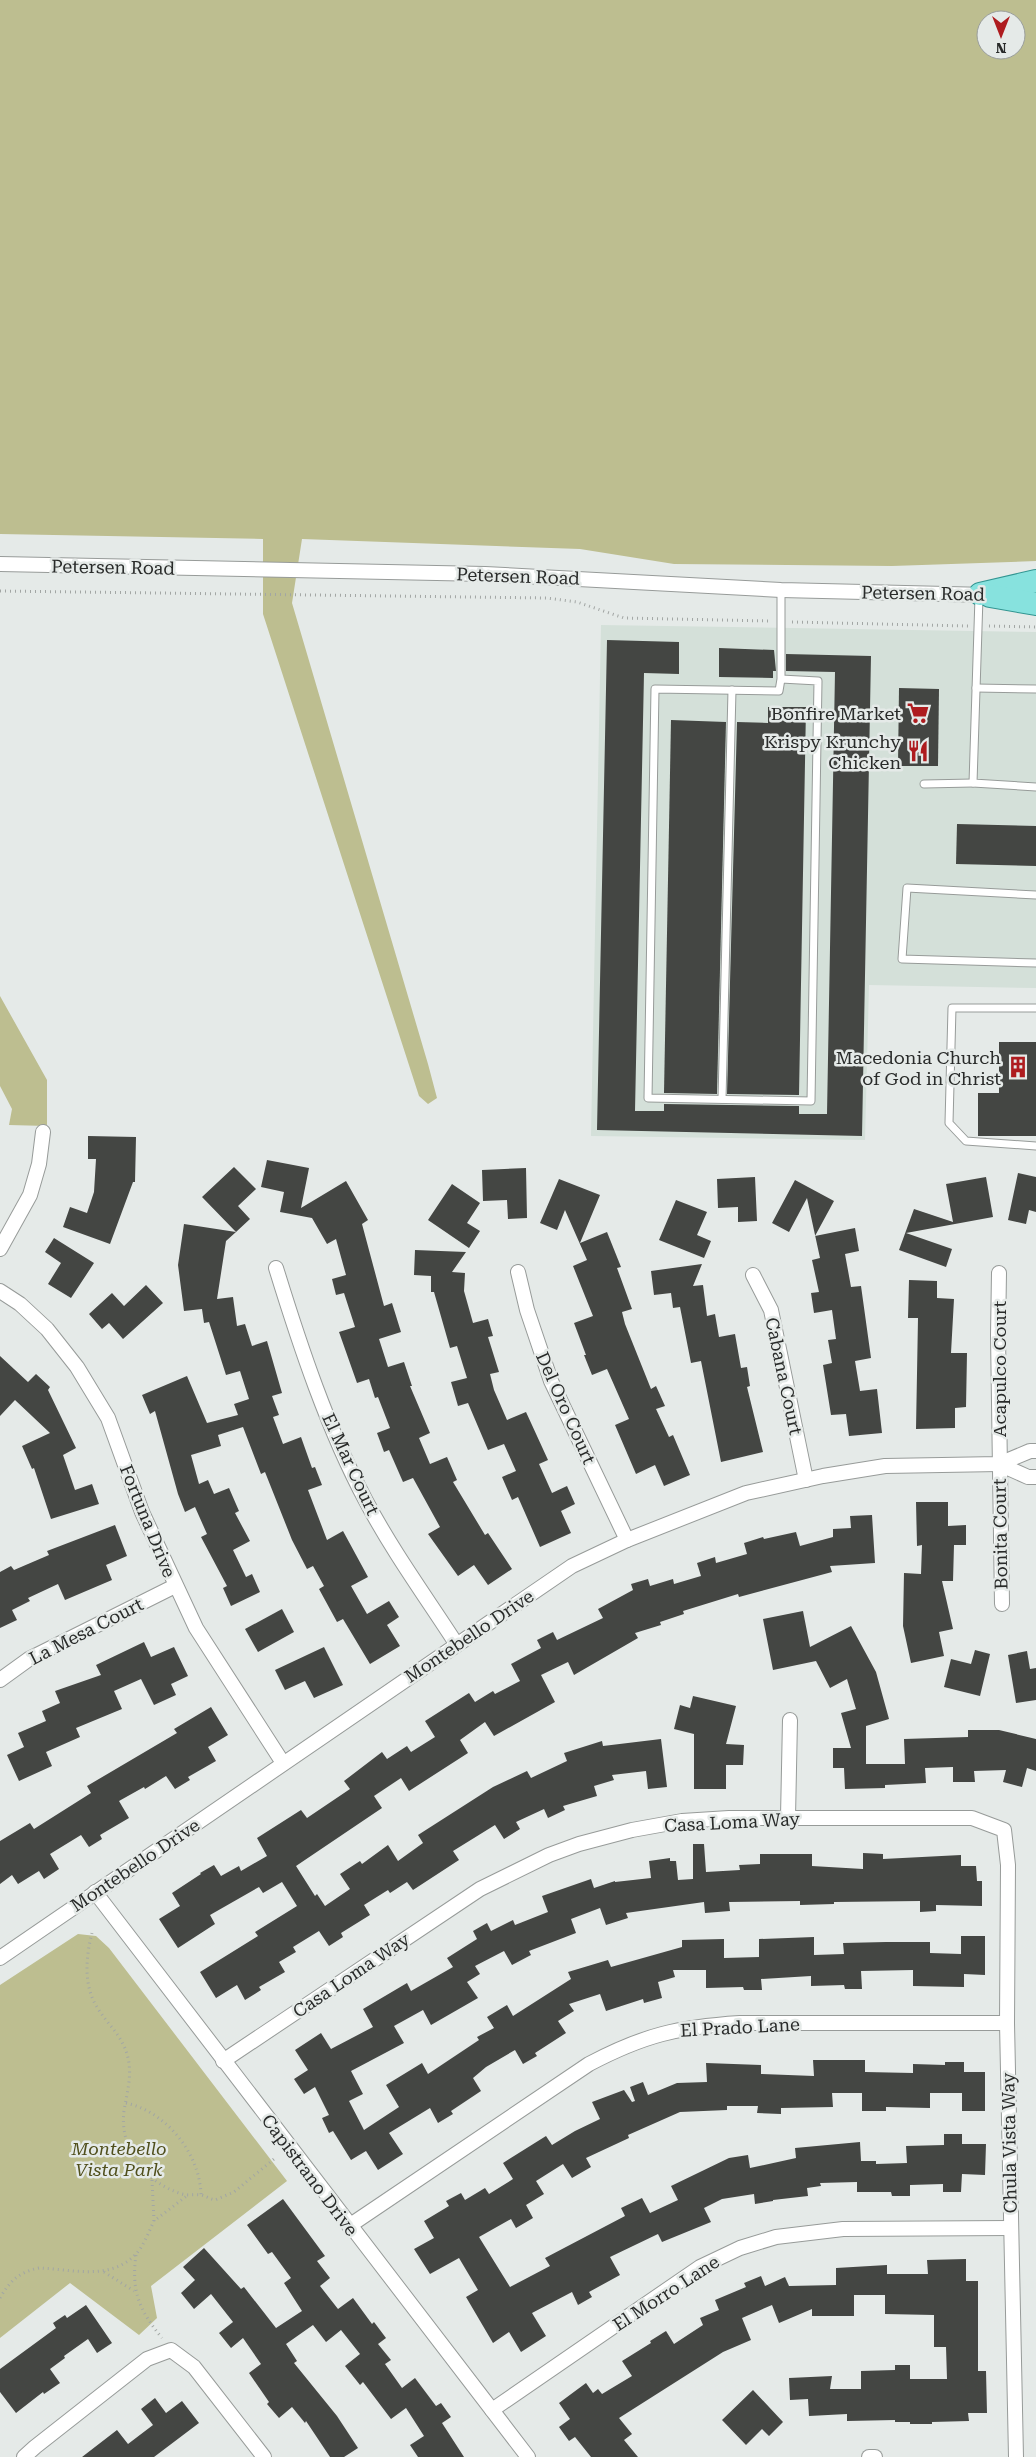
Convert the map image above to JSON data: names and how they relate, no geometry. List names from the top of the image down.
{
  "streets": {
    "street": [
      "Petersen Road",
      "Acapulco Court",
      "Cabana Court",
      "Del Oro Court",
      "El Mar Court",
      "Fortuna Drive",
      "Bonita Court",
      "La Mesa Court",
      "Montebello Drive",
      "Casa Loma Way",
      "El Prado Lane",
      "Chula Vista Way",
      "Capistrano Drive",
      "El Morro Lane"
    ]
  },
  "crossings": [
    ["Acapulco Court", "Bonita Court"],
    ["Acapulco Court", "Montebello Drive"],
    ["Cabana Court", "Montebello Drive"],
    ["Del Oro Court", "Montebello Drive"],
    ["El Mar Court", "Montebello Drive"],
    ["Fortuna Drive", "La Mesa Court"],
    ["Fortuna Drive", "Montebello Drive"],
    ["Bonita Court", "Montebello Drive"],
    ["Montebello Drive", "Capistrano Drive"],
    ["Casa Loma Way", "Chula Vista Way"],
    ["Casa Loma Way", "Capistrano Drive"],
    ["El Prado Lane", "Chula Vista Way"],
    ["El Prado Lane", "Capistrano Drive"],
    ["Chula Vista Way", "El Morro Lane"],
    ["Capistrano Drive", "El Morro Lane"]
  ],
  "parks": ["Montebello Vista Park"],
  "places": {
    "supermarket": ["Bonfire Market"],
    "restaurant": ["Krispy Krunchy Chicken"],
    "building": ["Macedonia Church of God in Christ"]
  },
  "north": "bottom"
}
